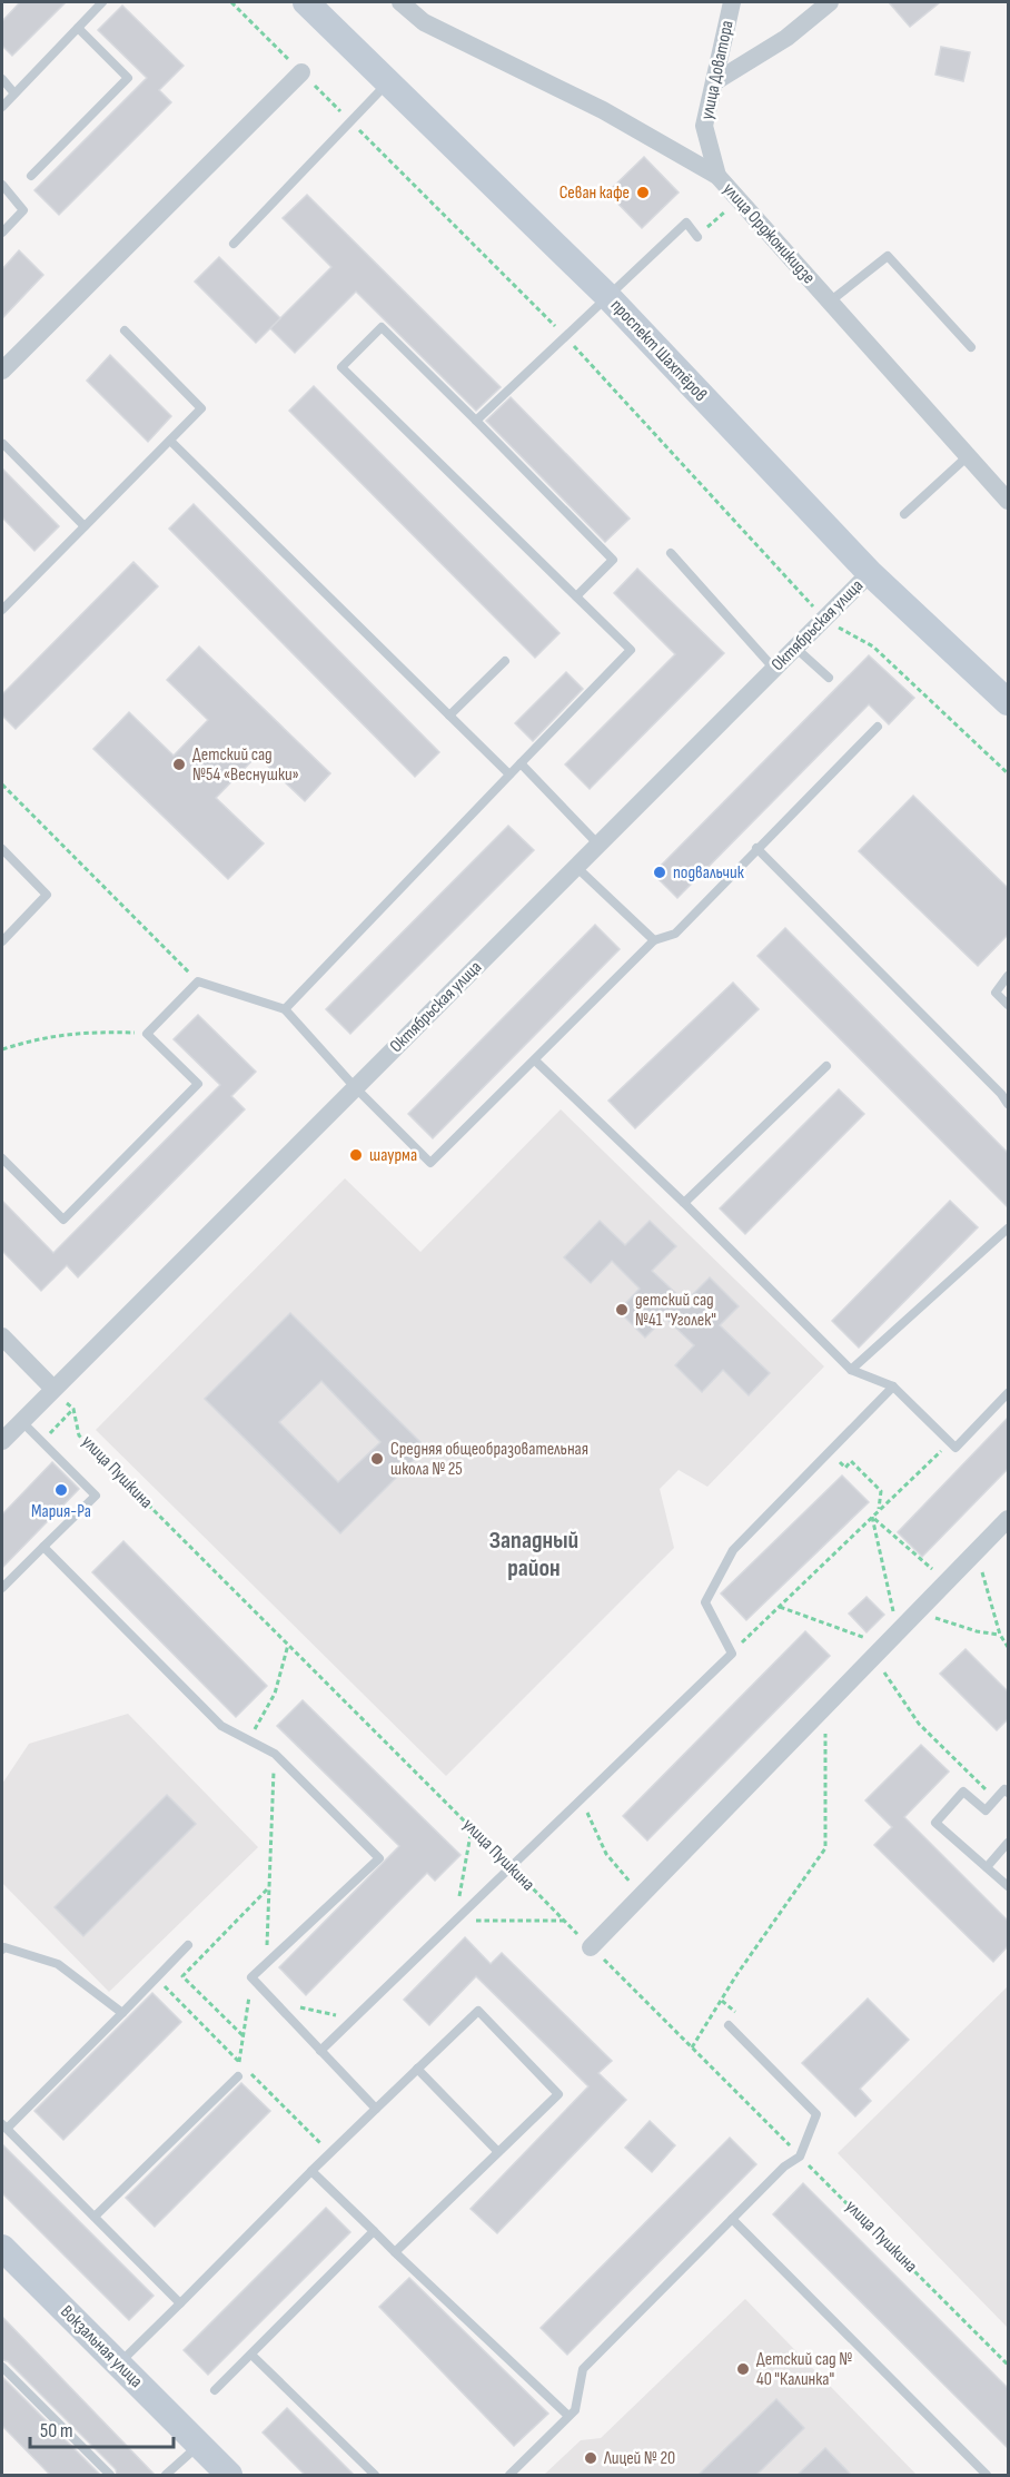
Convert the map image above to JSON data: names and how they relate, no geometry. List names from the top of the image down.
{
  "streets": {
    "main road": ["проспект Шахтёров", "Вокзальная улица"],
    "street": ["улица Доватора", "улица Орджоникидзе", "Октябрьская улица"],
    "path": ["улица Пушкина"]
  },
  "crossings": [
    ["улица Доватора", "улица Орджоникидзе"],
    ["проспект Шахтёров", "Октябрьская улица"],
    ["Октябрьская улица", "улица Пушкина"]
  ],
  "districts": ["Западный район"],
  "places": [
    "Севан кафе",
    "Детский сад №54 «Веснушки»",
    "подвальчик",
    "шаурма",
    "детский сад №41 \"Уголек\"",
    "Средняя общеобразовательная школа № 25",
    "Мария-Ра",
    "Детский сад № 40 \"Калинка\"",
    "Лицей № 20"
  ],
  "scale_bar": "50 m"
}
